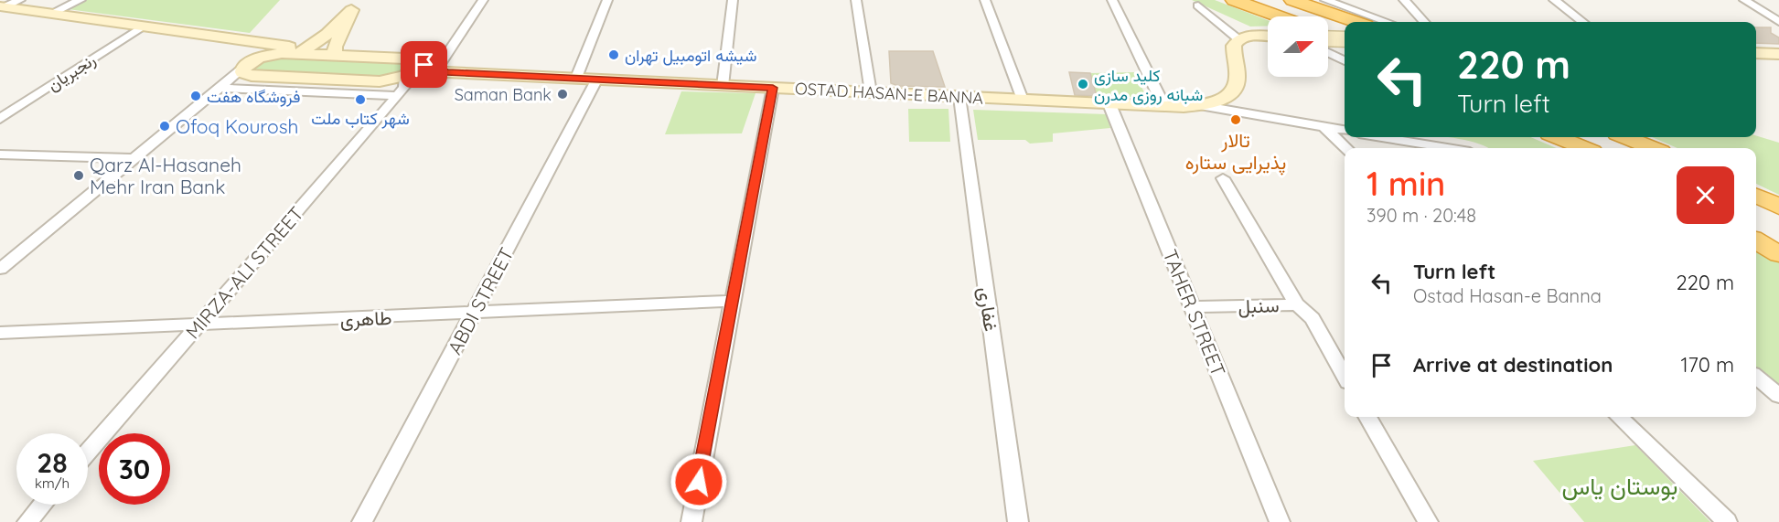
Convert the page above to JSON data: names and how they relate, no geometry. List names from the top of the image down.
{
  "streets": {
    "main road": ["OSTAD HASAN-E BANNA"],
    "street": [
      "رنجبریان",
      "MIRZA-ALI STREET",
      "ABDI STREET",
      "سنبل",
      "غفاری",
      "TAHER STREET",
      "طاهری"
    ]
  },
  "crossings": [
    ["OSTAD HASAN-E BANNA", "MIRZA-ALI STREET"],
    ["OSTAD HASAN-E BANNA", "ABDI STREET"],
    ["OSTAD HASAN-E BANNA", "غفاری"],
    ["OSTAD HASAN-E BANNA", "TAHER STREET"],
    ["MIRZA-ALI STREET", "طاهری"],
    ["ABDI STREET", "طاهری"],
    ["سنبل", "TAHER STREET"]
  ],
  "parks": ["بوستان یاس"],
  "places": [
    "شیشه اتومبیل تهران",
    "کلید سازی شبانه روزی مدرن",
    "Saman Bank",
    "فروشگاه هفت",
    "شهر کتاب ملت",
    "تالار پذیرایی ستاره",
    "Ofoq Kourosh",
    "Qarz Al-Hasaneh Mehr Iran Bank"
  ],
  "north": "right",
  "page": {
    "turn": ["220 m", "Turn left"],
    "heading": ["1 min", "390 m · 20:48"],
    "list": [
      {
        "name": "Turn left",
        "note": "Ostad Hasan-e Banna",
        "value": "220 m"
      },
      {
        "name": "Arrive at destination",
        "value": "170 m"
      }
    ],
    "speed": "28 km/h",
    "limit": "30"
  }
}
